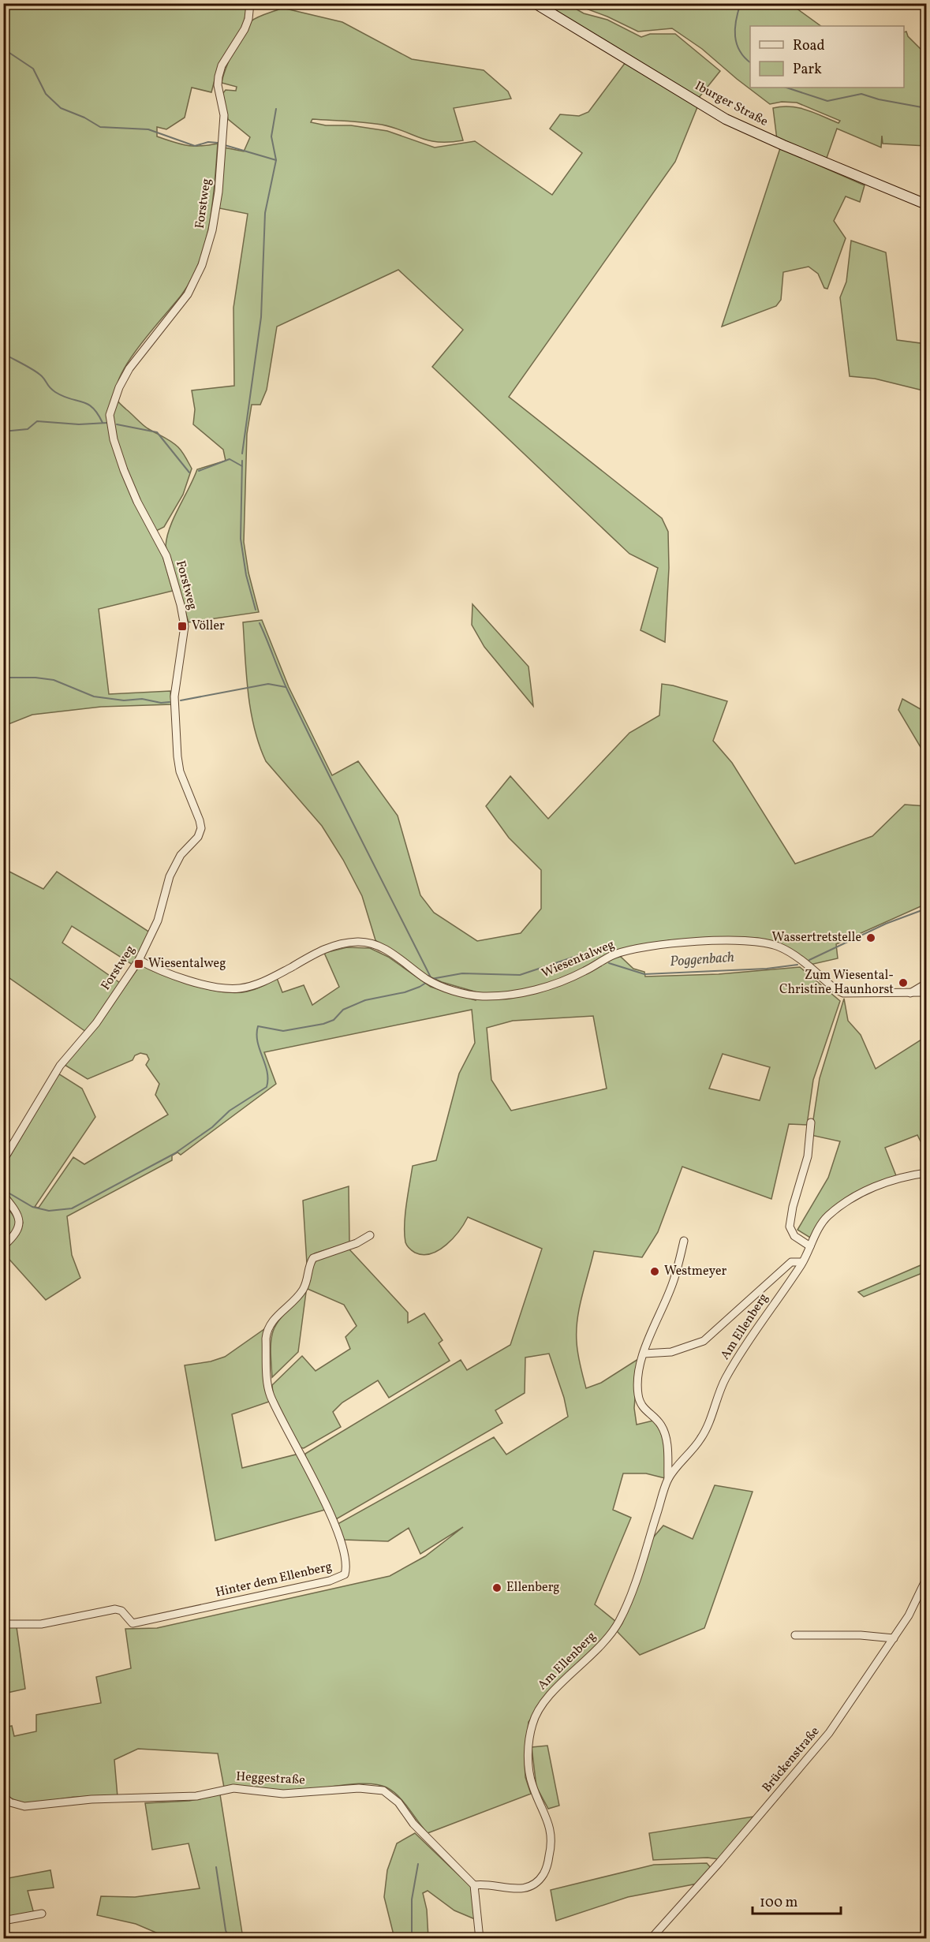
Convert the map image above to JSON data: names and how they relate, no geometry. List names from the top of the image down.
{
  "streets": {
    "main road": ["Iburger Straße"],
    "street": [
      "Forstweg",
      "Wiesentalweg",
      "Am Ellenberg",
      "Hinter dem Ellenberg",
      "Brückenstraße",
      "Heggestraße"
    ]
  },
  "crossings": [
    ["Forstweg", "Wiesentalweg"],
    ["Am Ellenberg", "Heggestraße"]
  ],
  "water": ["Poggenbach"],
  "places": {
    "transit": ["Völler", "Wiesentalweg"],
    "other": [
      "Wassertretstelle",
      "Zum Wiesental- Christine Haunhorst",
      "Westmeyer",
      "Ellenberg"
    ]
  },
  "legend": ["Road", "Park"],
  "scale_bar": "100 m"
}
